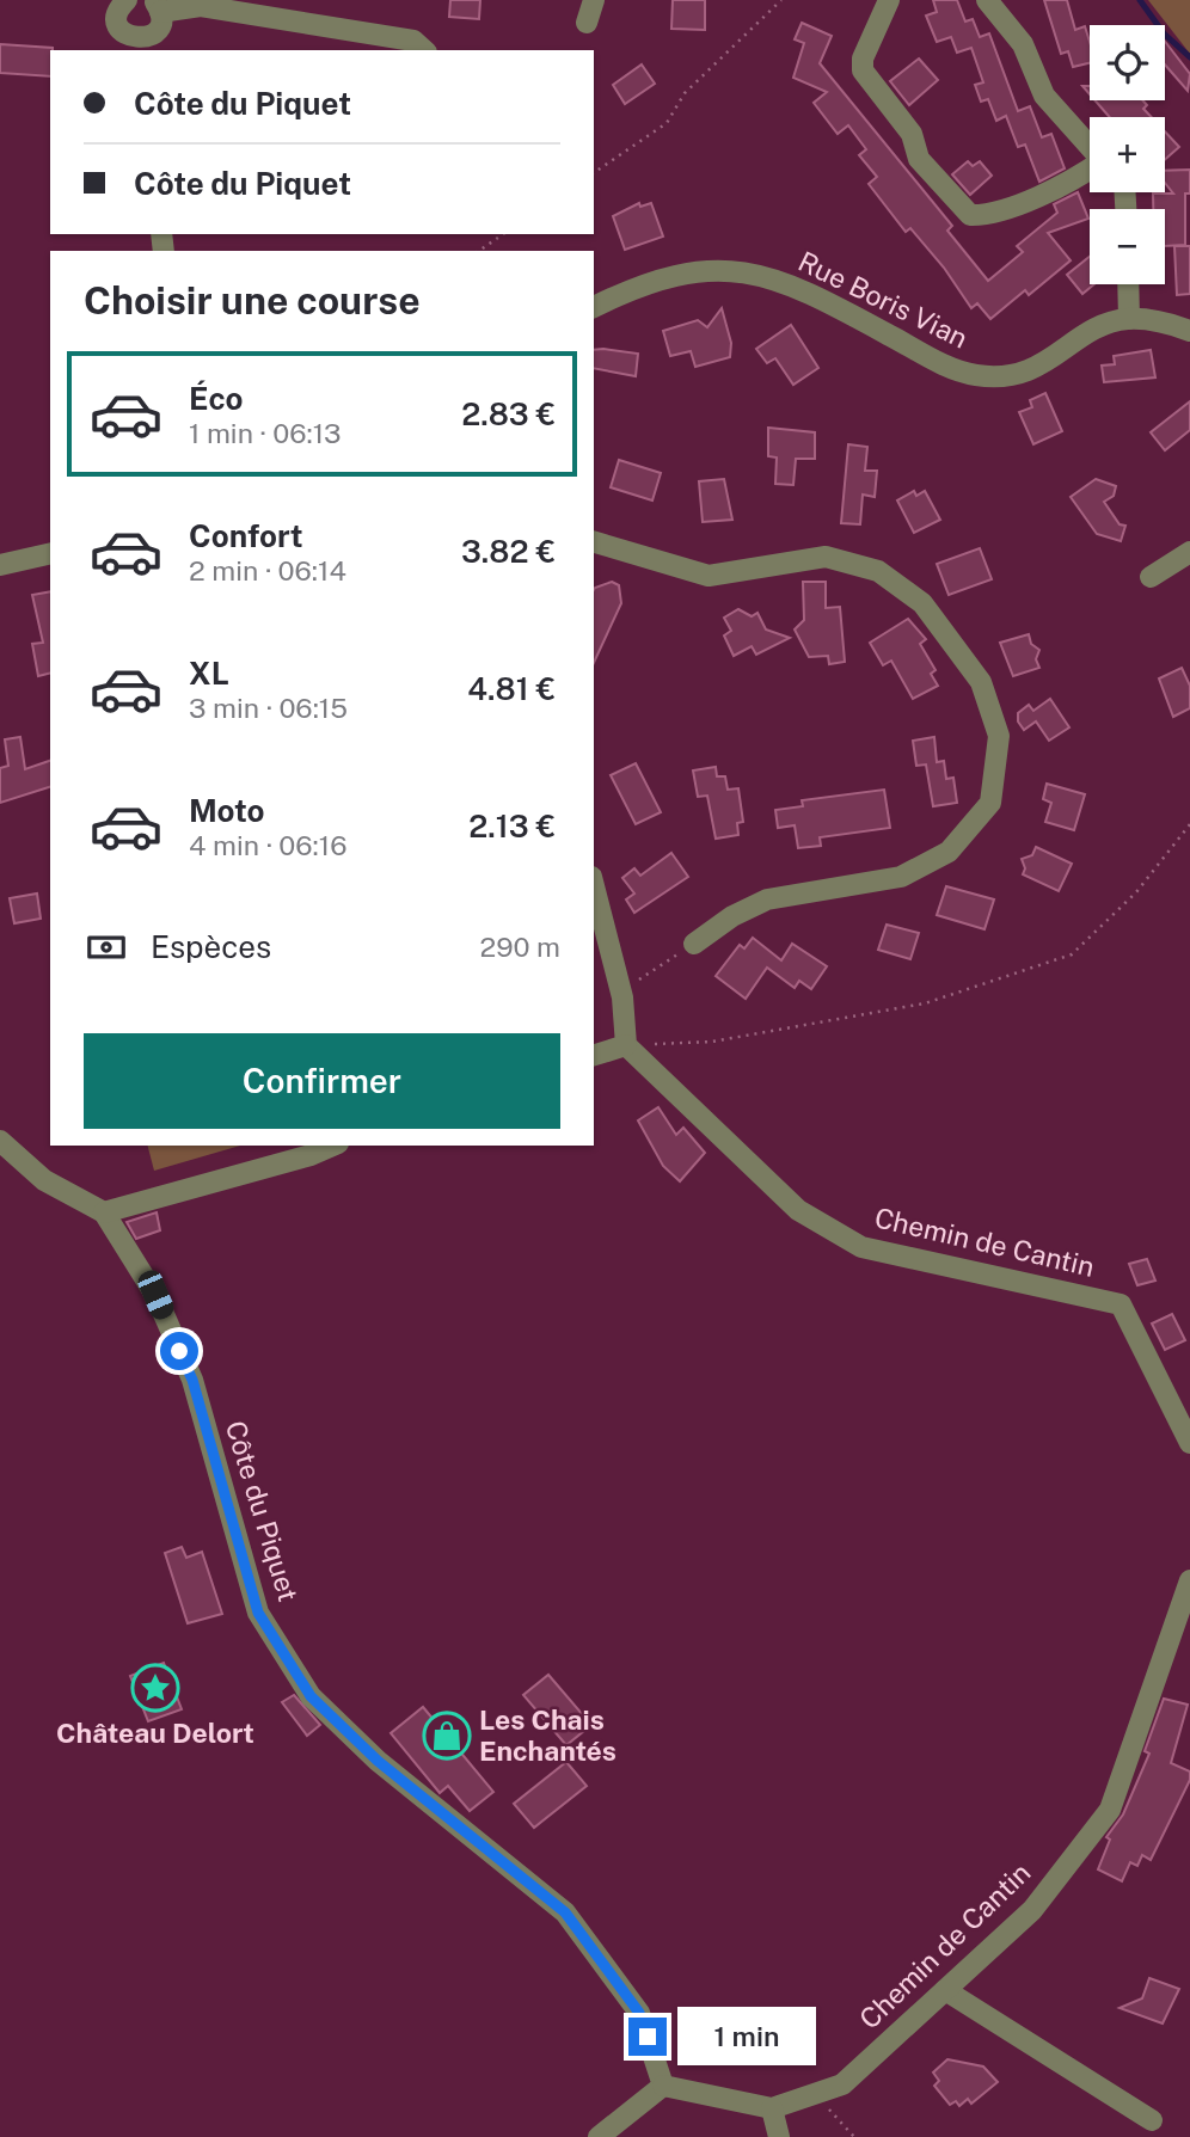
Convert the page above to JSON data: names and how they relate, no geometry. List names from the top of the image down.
{
  "streets": {
    "street": ["Rue Boris Vian", "Chemin de Cantin", "Côte du Piquet"]
  },
  "places": {
    "place": ["Château Delort"],
    "shop": ["Les Chais Enchantés"]
  },
  "page": {
    "map_buttons": ["+", "−"],
    "banner": ["Côte du Piquet", "Côte du Piquet"],
    "heading": "Choisir une course",
    "list": [
      {
        "name": "Éco",
        "note": "1 min · 06:13",
        "value": "2.83 €"
      },
      {
        "name": "Confort",
        "note": "2 min · 06:14",
        "value": "3.82 €"
      },
      {
        "name": "XL",
        "note": "3 min · 06:15",
        "value": "4.81 €"
      },
      {
        "name": "Moto",
        "note": "4 min · 06:16",
        "value": "2.13 €"
      }
    ],
    "pay": ["Espèces", "290 m"],
    "buttons": "Confirmer",
    "bubble": "1 min"
  }
}
